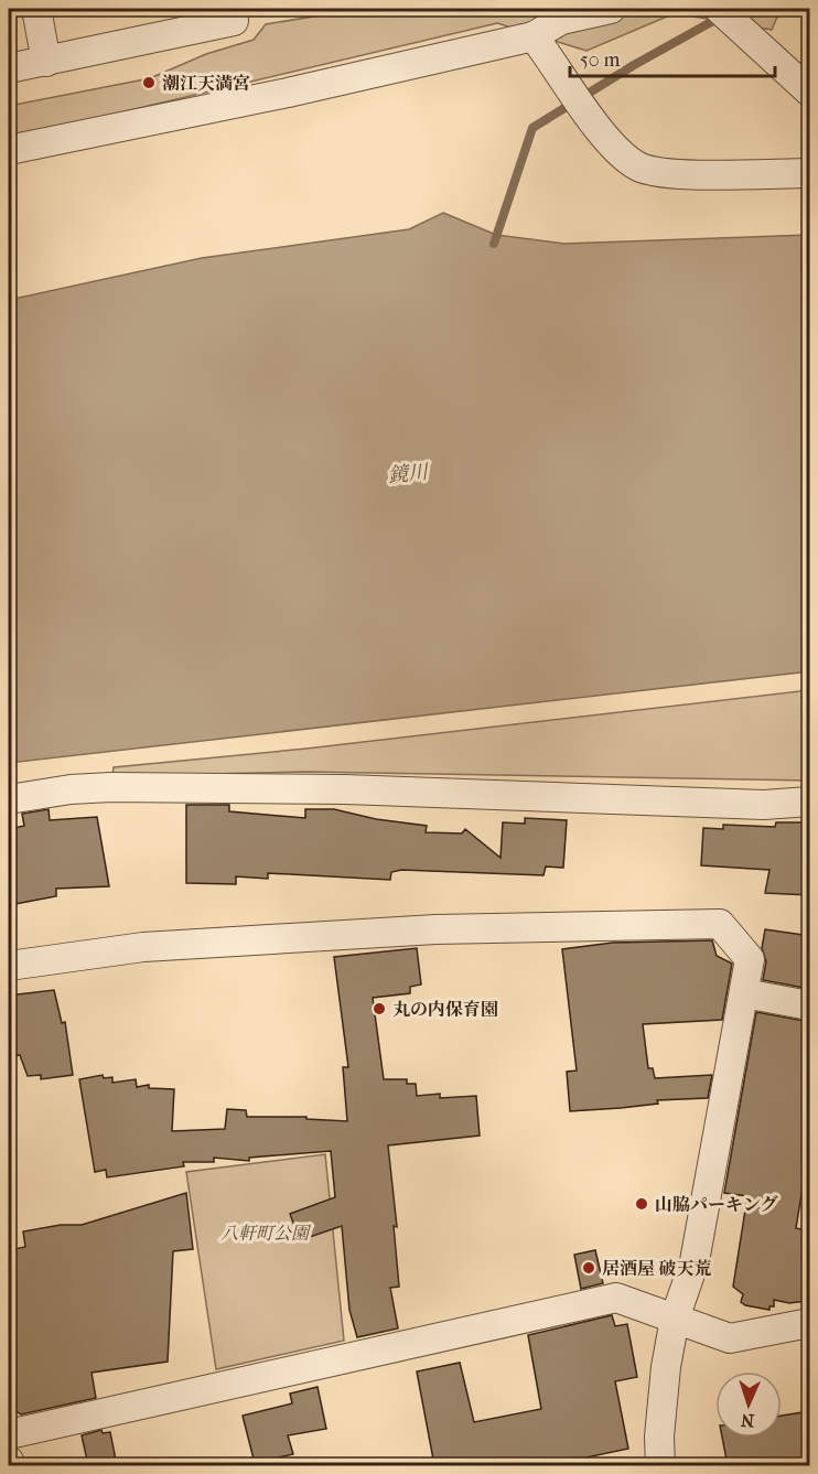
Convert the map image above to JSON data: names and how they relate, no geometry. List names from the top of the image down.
{
  "water": ["鏡川"],
  "parks": ["八軒町公園"],
  "places": [
    "潮江天満宮",
    "丸の内保育園",
    "山脇パーキング",
    "居酒屋 破天荒"
  ],
  "scale_bar": "50 m",
  "north": "bottom"
}
